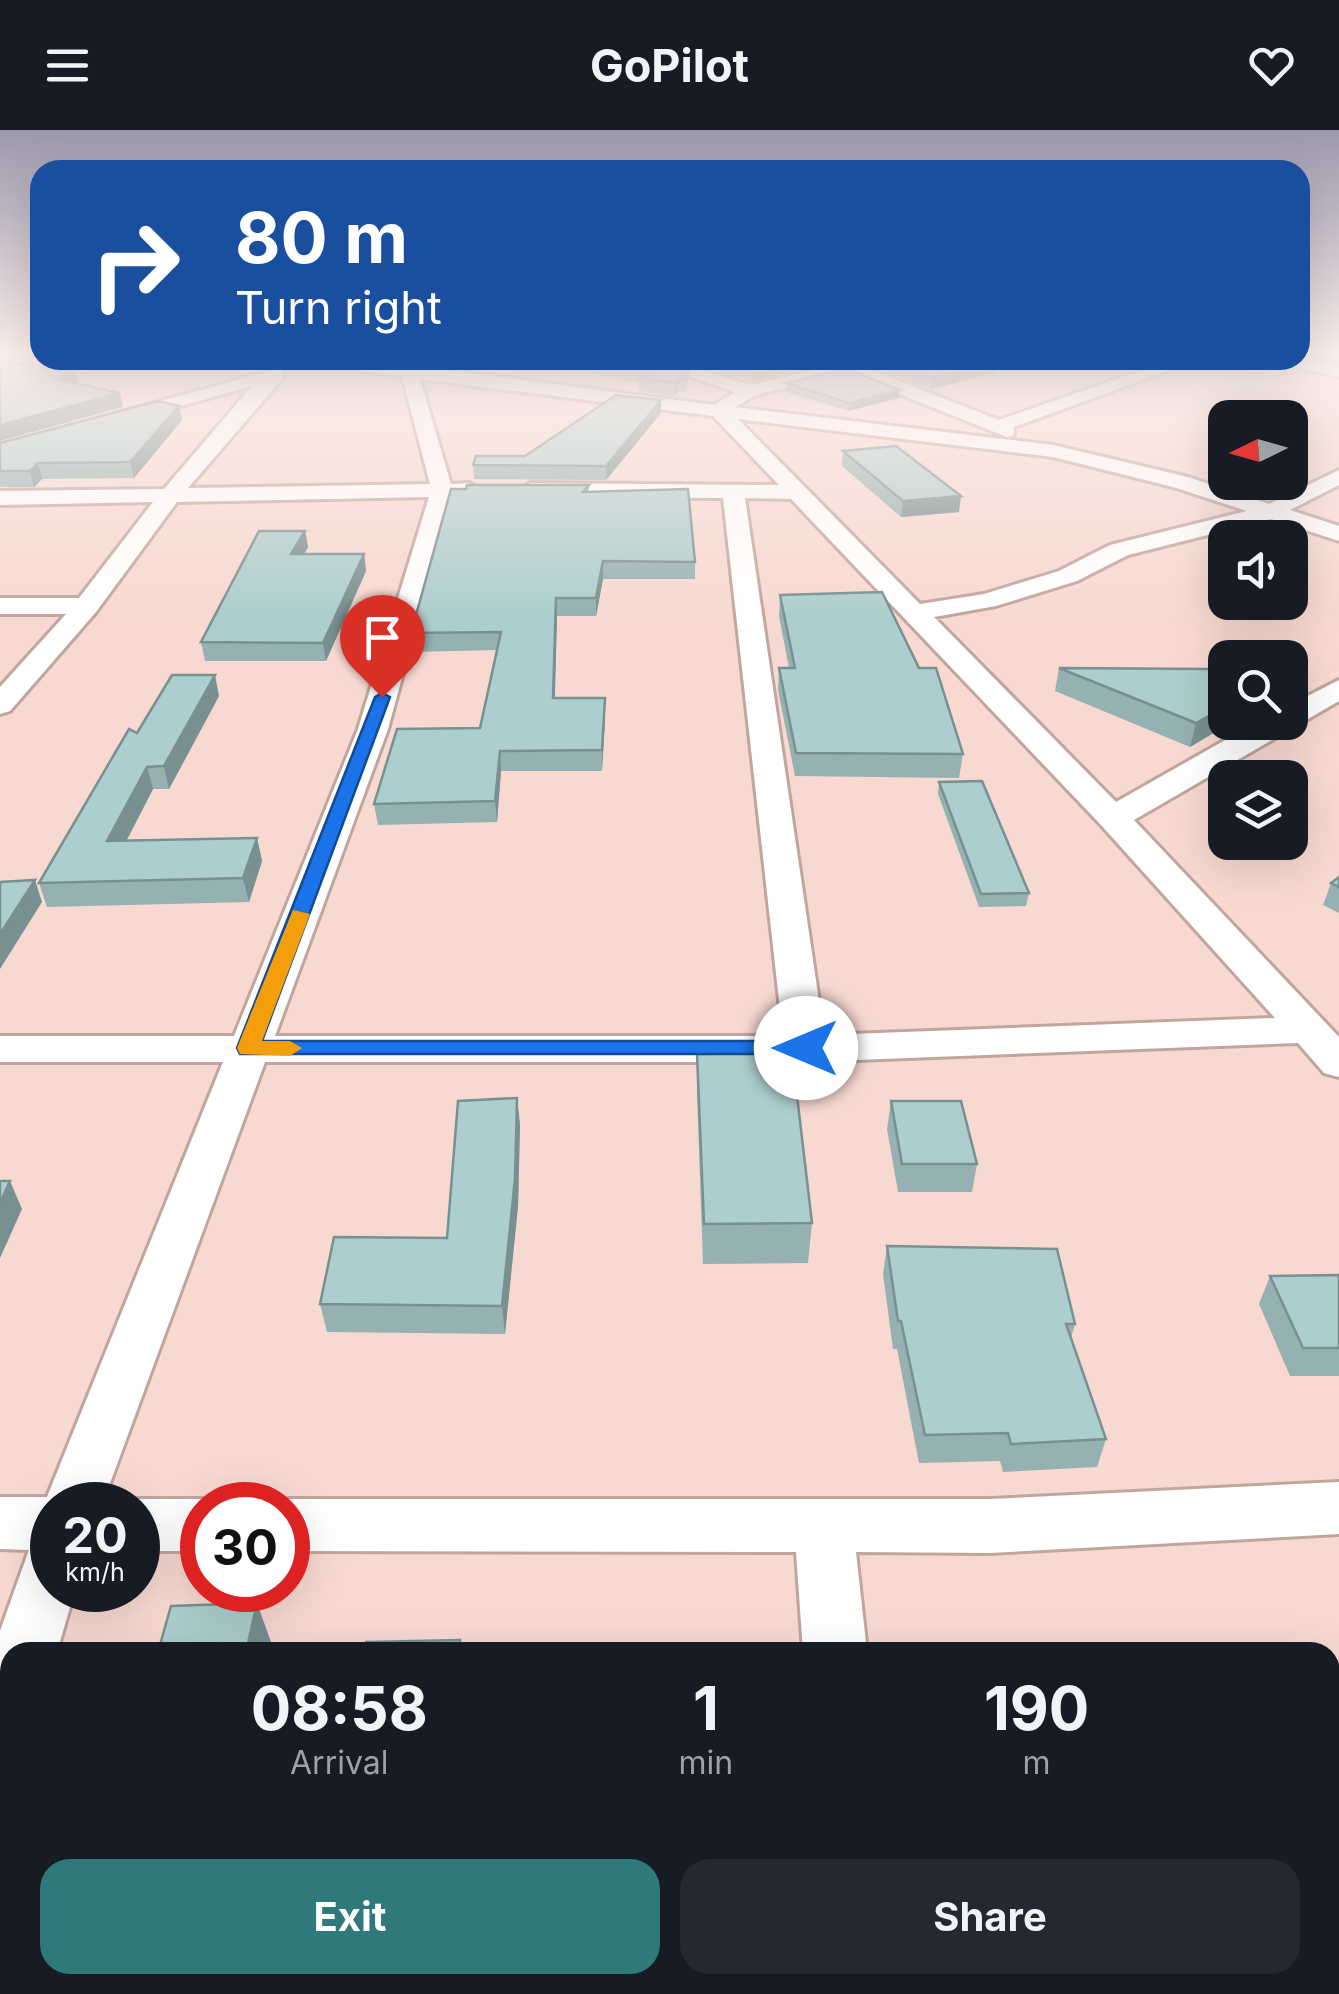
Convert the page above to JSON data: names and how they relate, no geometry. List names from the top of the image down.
{
  "north": "left",
  "page": {
    "header": "GoPilot",
    "turn": ["80 m", "Turn right"],
    "speed": "20 km/h",
    "limit": "30",
    "eta": [
      "08:58",
      "Arrival",
      "1",
      "min",
      "190",
      "m"
    ],
    "buttons": ["Exit", "Share"]
  }
}
